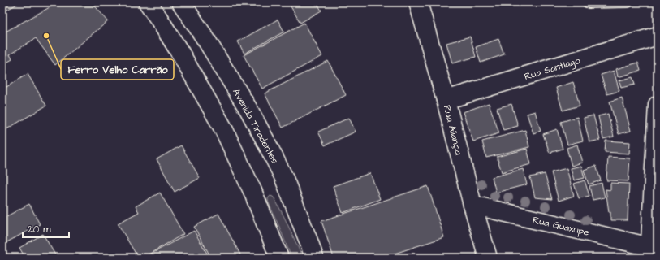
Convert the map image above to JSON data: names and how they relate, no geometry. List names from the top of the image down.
{
  "streets": {
    "street": [
      "Rua Santiago",
      "Avenida Tiradentes",
      "Rua Aliança",
      "Rua Guaxupe"
    ]
  },
  "crossings": [
    ["Rua Santiago", "Rua Aliança"],
    ["Rua Aliança", "Rua Guaxupe"]
  ],
  "places": ["Ferro Velho Carrão"],
  "scale_bar": "20 m"
}
